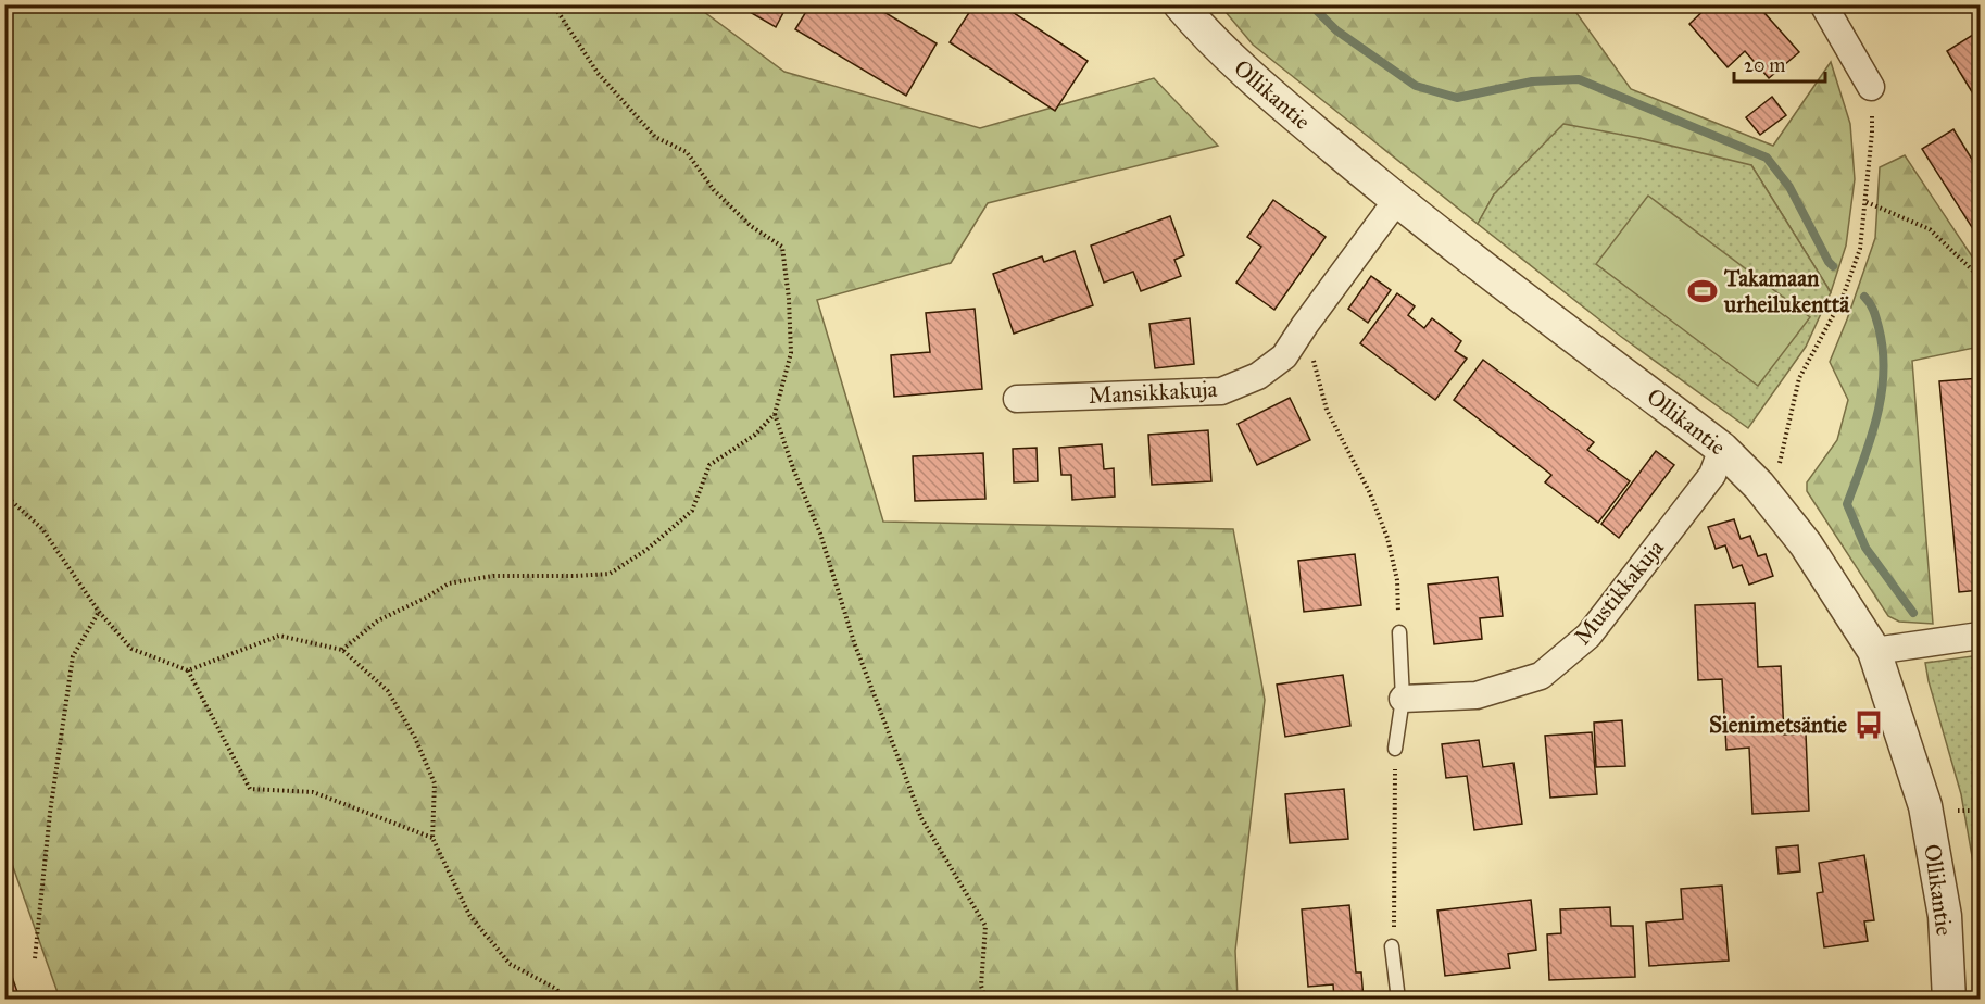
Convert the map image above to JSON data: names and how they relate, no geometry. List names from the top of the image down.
{
  "streets": {
    "street": ["Ollikantie", "Mansikkakuja", "Mustikkakuja"]
  },
  "crossings": [
    ["Ollikantie", "Mansikkakuja"],
    ["Ollikantie", "Mustikkakuja"]
  ],
  "places": {
    "sports": ["Takamaan urheilukenttä"],
    "bus stop": ["Sienimetsäntie"]
  },
  "scale_bar": "20 m"
}
